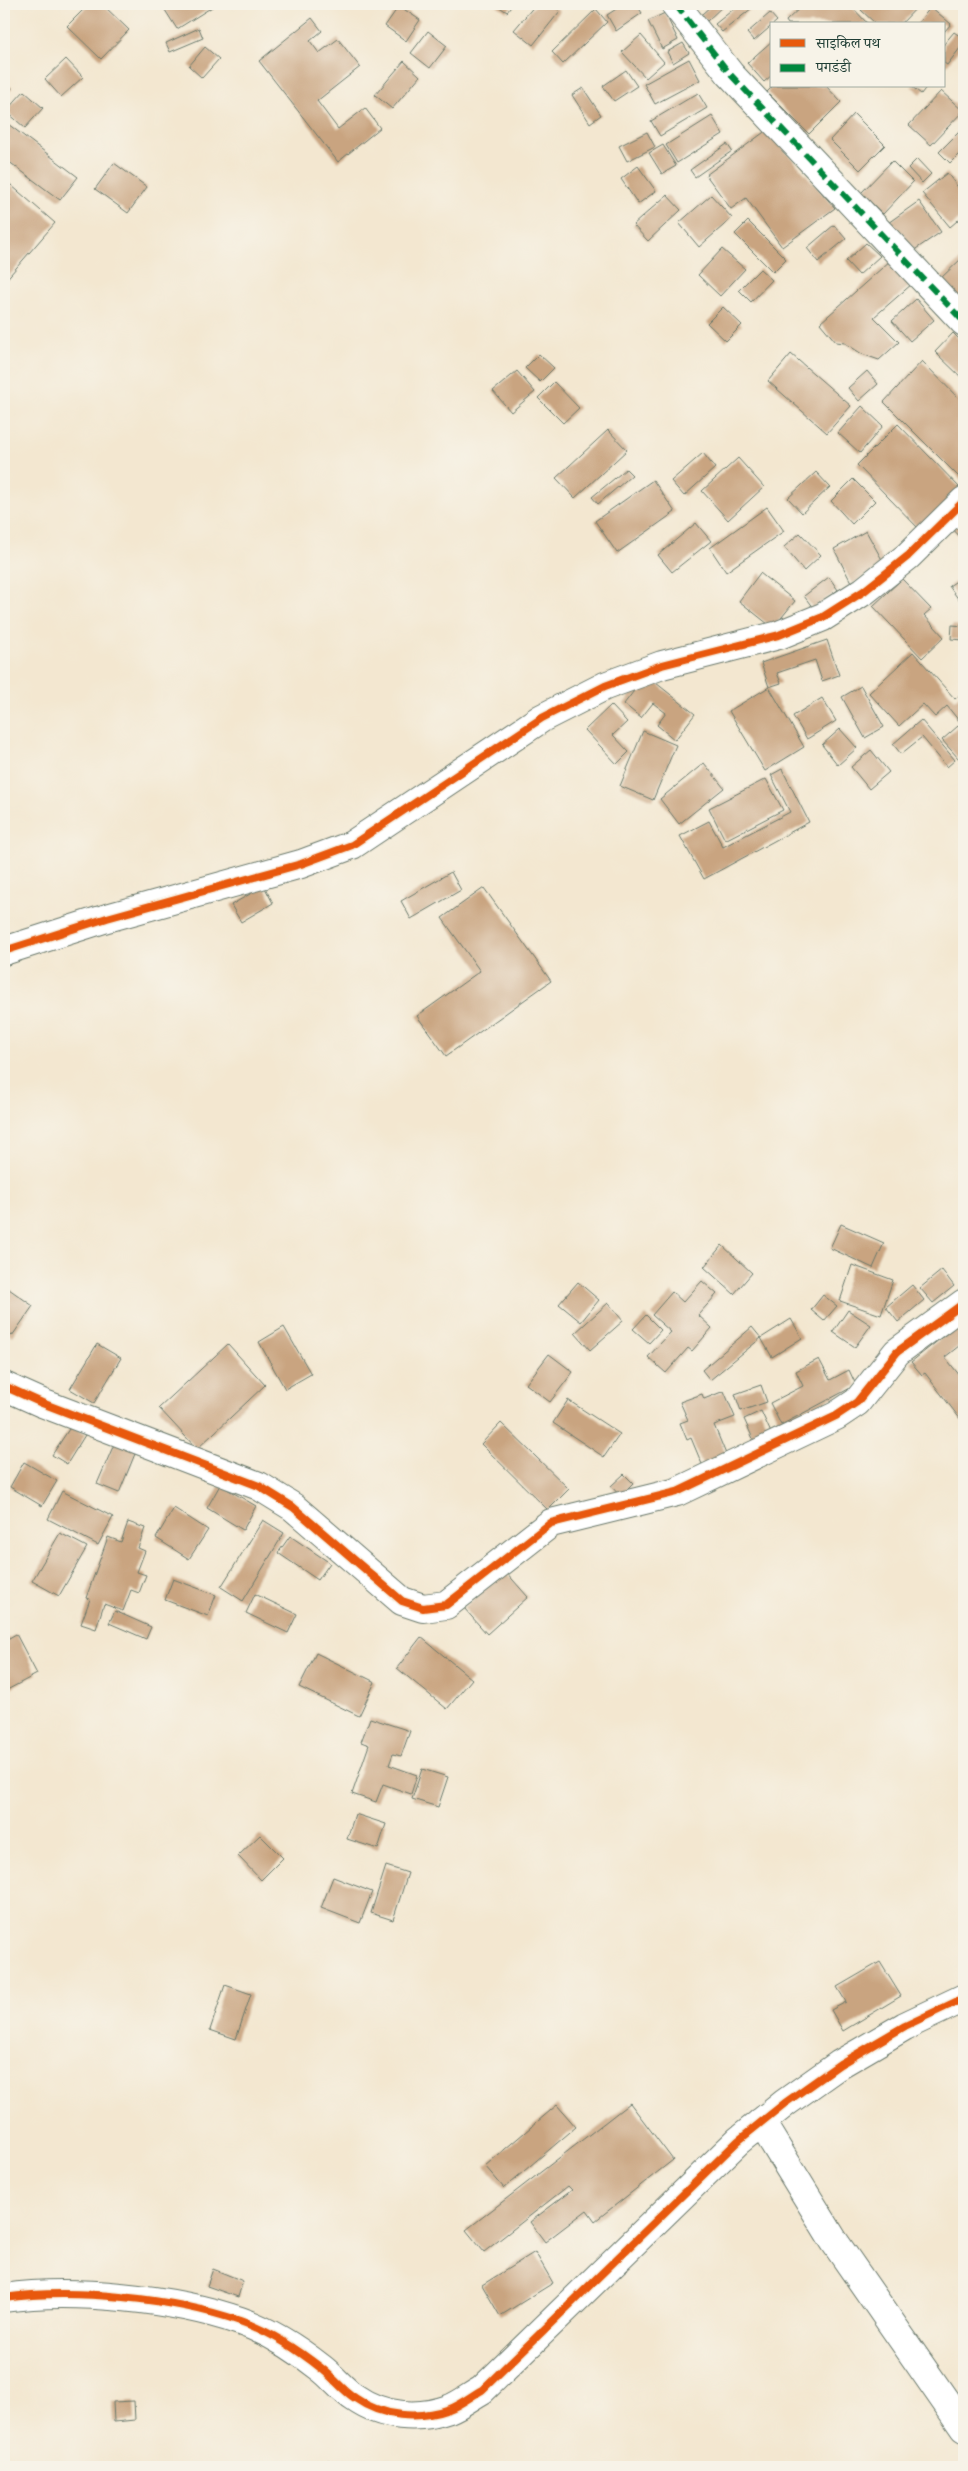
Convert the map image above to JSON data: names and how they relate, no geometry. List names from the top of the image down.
{
  "legend": ["साइकिल पथ", "पगडंडी"]
}
